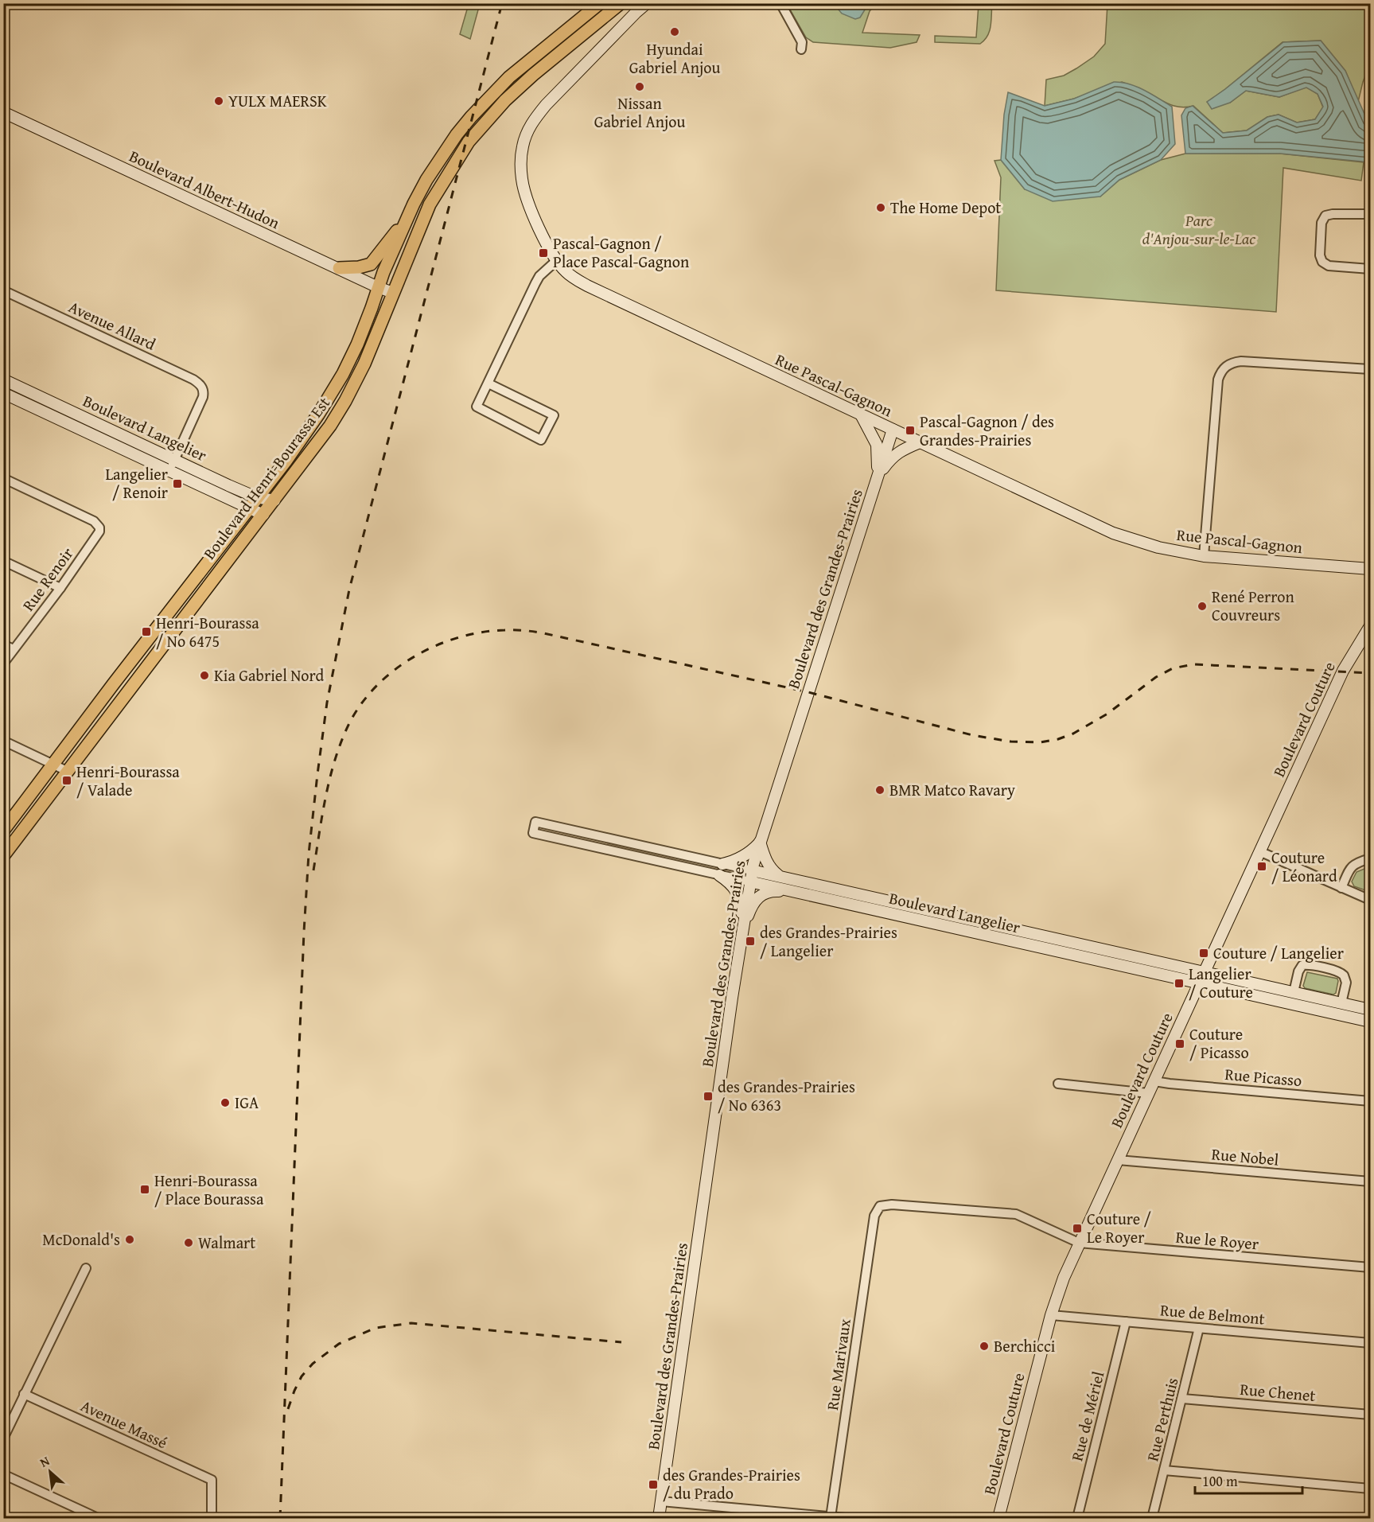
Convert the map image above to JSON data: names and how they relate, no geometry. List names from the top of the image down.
{
  "streets": {
    "main road": [
      "Boulevard Albert-Hudon",
      "Rue Pascal-Gagnon",
      "Boulevard Langelier",
      "Boulevard Henri-Bourassa Est",
      "Boulevard des Grandes-Prairies",
      "Boulevard Couture"
    ],
    "street": [
      "Avenue Allard",
      "Rue Renoir",
      "Rue Picasso",
      "Rue Nobel",
      "Rue le Royer",
      "Rue de Belmont",
      "Rue Marivaux",
      "Rue Chenet",
      "Rue de Mériel",
      "Rue Perthuis",
      "Avenue Massé"
    ]
  },
  "crossings": [
    ["Boulevard Albert-Hudon", "Boulevard Henri-Bourassa Est"],
    ["Avenue Allard", "Boulevard Langelier"],
    ["Rue Pascal-Gagnon", "Boulevard des Grandes-Prairies"],
    ["Boulevard Langelier", "Boulevard Henri-Bourassa Est"],
    ["Boulevard Langelier", "Boulevard des Grandes-Prairies"],
    ["Boulevard Langelier", "Boulevard Couture"],
    ["Boulevard Couture", "Rue Picasso"],
    ["Boulevard Couture", "Rue Nobel"],
    ["Boulevard Couture", "Rue le Royer"],
    ["Boulevard Couture", "Rue de Belmont"],
    ["Rue le Royer", "Rue Marivaux"],
    ["Rue de Belmont", "Rue de Mériel"],
    ["Rue de Belmont", "Rue Perthuis"],
    ["Rue Chenet", "Rue Perthuis"]
  ],
  "parks": ["Parc d'Anjou-sur-le-Lac"],
  "places": {
    "other": [
      "Hyundai Gabriel Anjou",
      "Nissan Gabriel Anjou",
      "YULX MAERSK",
      "The Home Depot",
      "René Perron Couvreurs",
      "Kia Gabriel Nord",
      "BMR Matco Ravary",
      "IGA",
      "McDonald's",
      "Walmart",
      "Berchicci"
    ],
    "transit": [
      "Pascal-Gagnon / Place Pascal-Gagnon",
      "Pascal-Gagnon / des Grandes-Prairies",
      "Langelier / Renoir",
      "Henri-Bourassa / No 6475",
      "Henri-Bourassa / Valade",
      "Couture / Léonard",
      "des Grandes-Prairies / Langelier",
      "Couture / Langelier",
      "Langelier / Couture",
      "Couture / Picasso",
      "des Grandes-Prairies / No 6363",
      "Henri-Bourassa / Place Bourassa",
      "Couture / Le Royer",
      "des Grandes-Prairies / du Prado"
    ]
  },
  "scale_bar": "100 m",
  "north": "top left"
}
